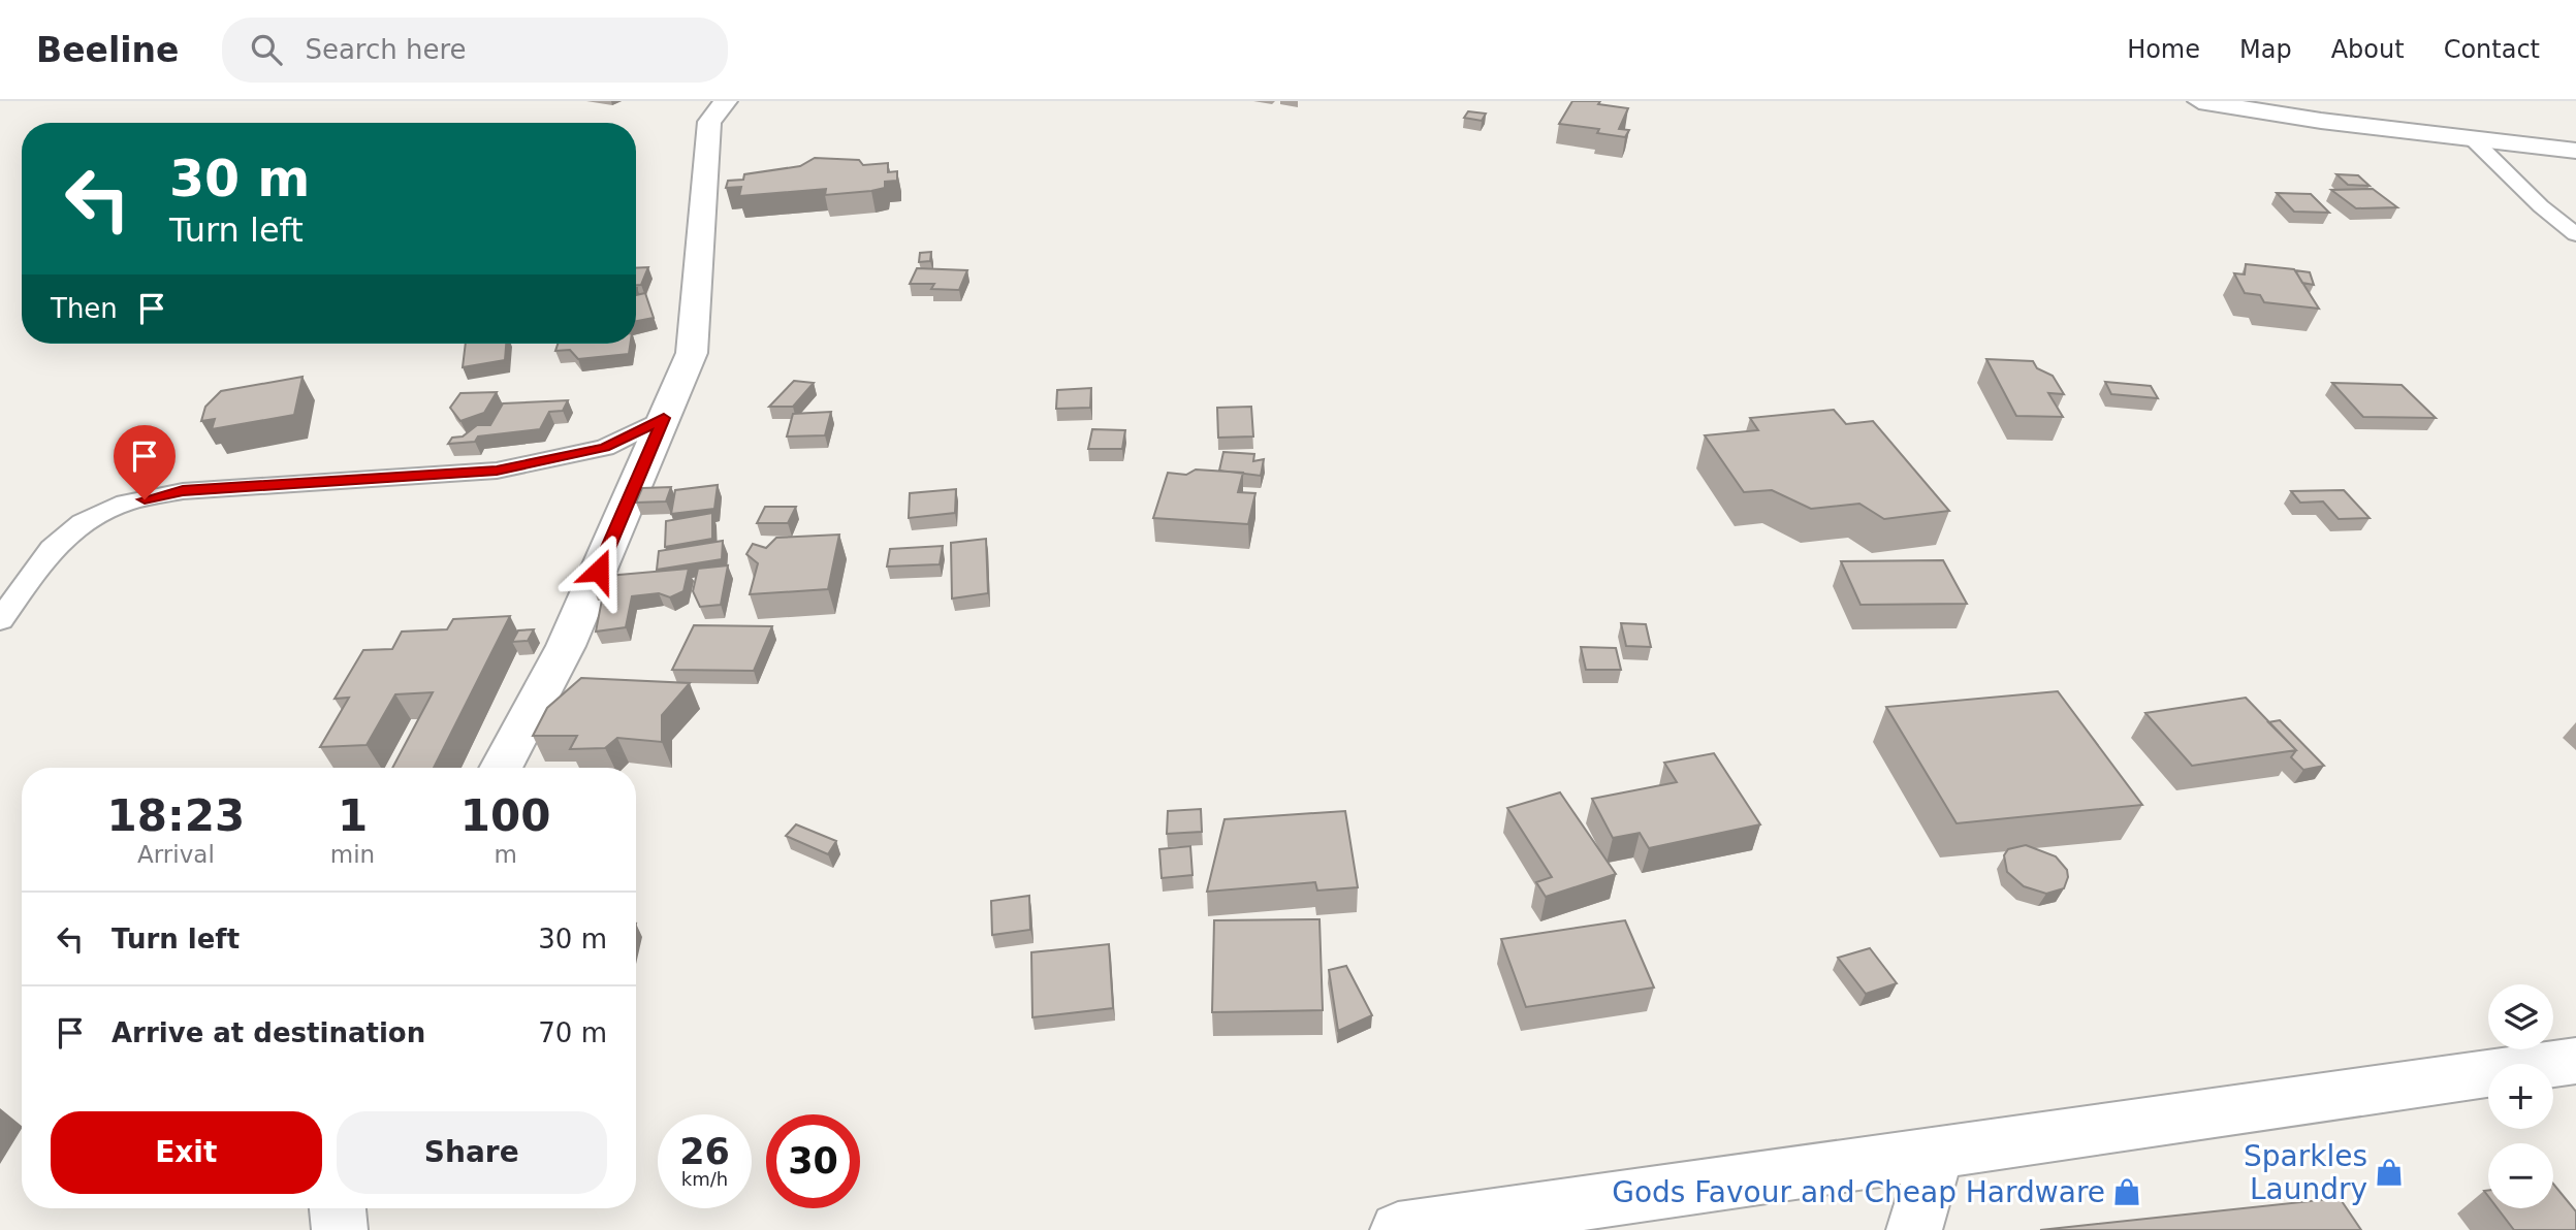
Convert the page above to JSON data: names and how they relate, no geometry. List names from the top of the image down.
{
  "places": {
    "shop": ["Sparkles Laundry", "Gods Favour and Cheap Hardware"]
  },
  "page": {
    "header": "Beeline",
    "search": "Search here",
    "nav": [
      "Home",
      "Map",
      "About",
      "Contact"
    ],
    "turn": ["30 m", "Turn left"],
    "then": "Then",
    "eta": [
      "18:23",
      "Arrival",
      "1",
      "min",
      "100",
      "m"
    ],
    "list": [
      {
        "name": "Turn left",
        "value": "30 m"
      },
      {
        "name": "Arrive at destination",
        "value": "70 m"
      }
    ],
    "map_buttons": ["+", "−"],
    "buttons": ["Exit", "Share"],
    "speed": "26 km/h",
    "limit": "30"
  }
}
